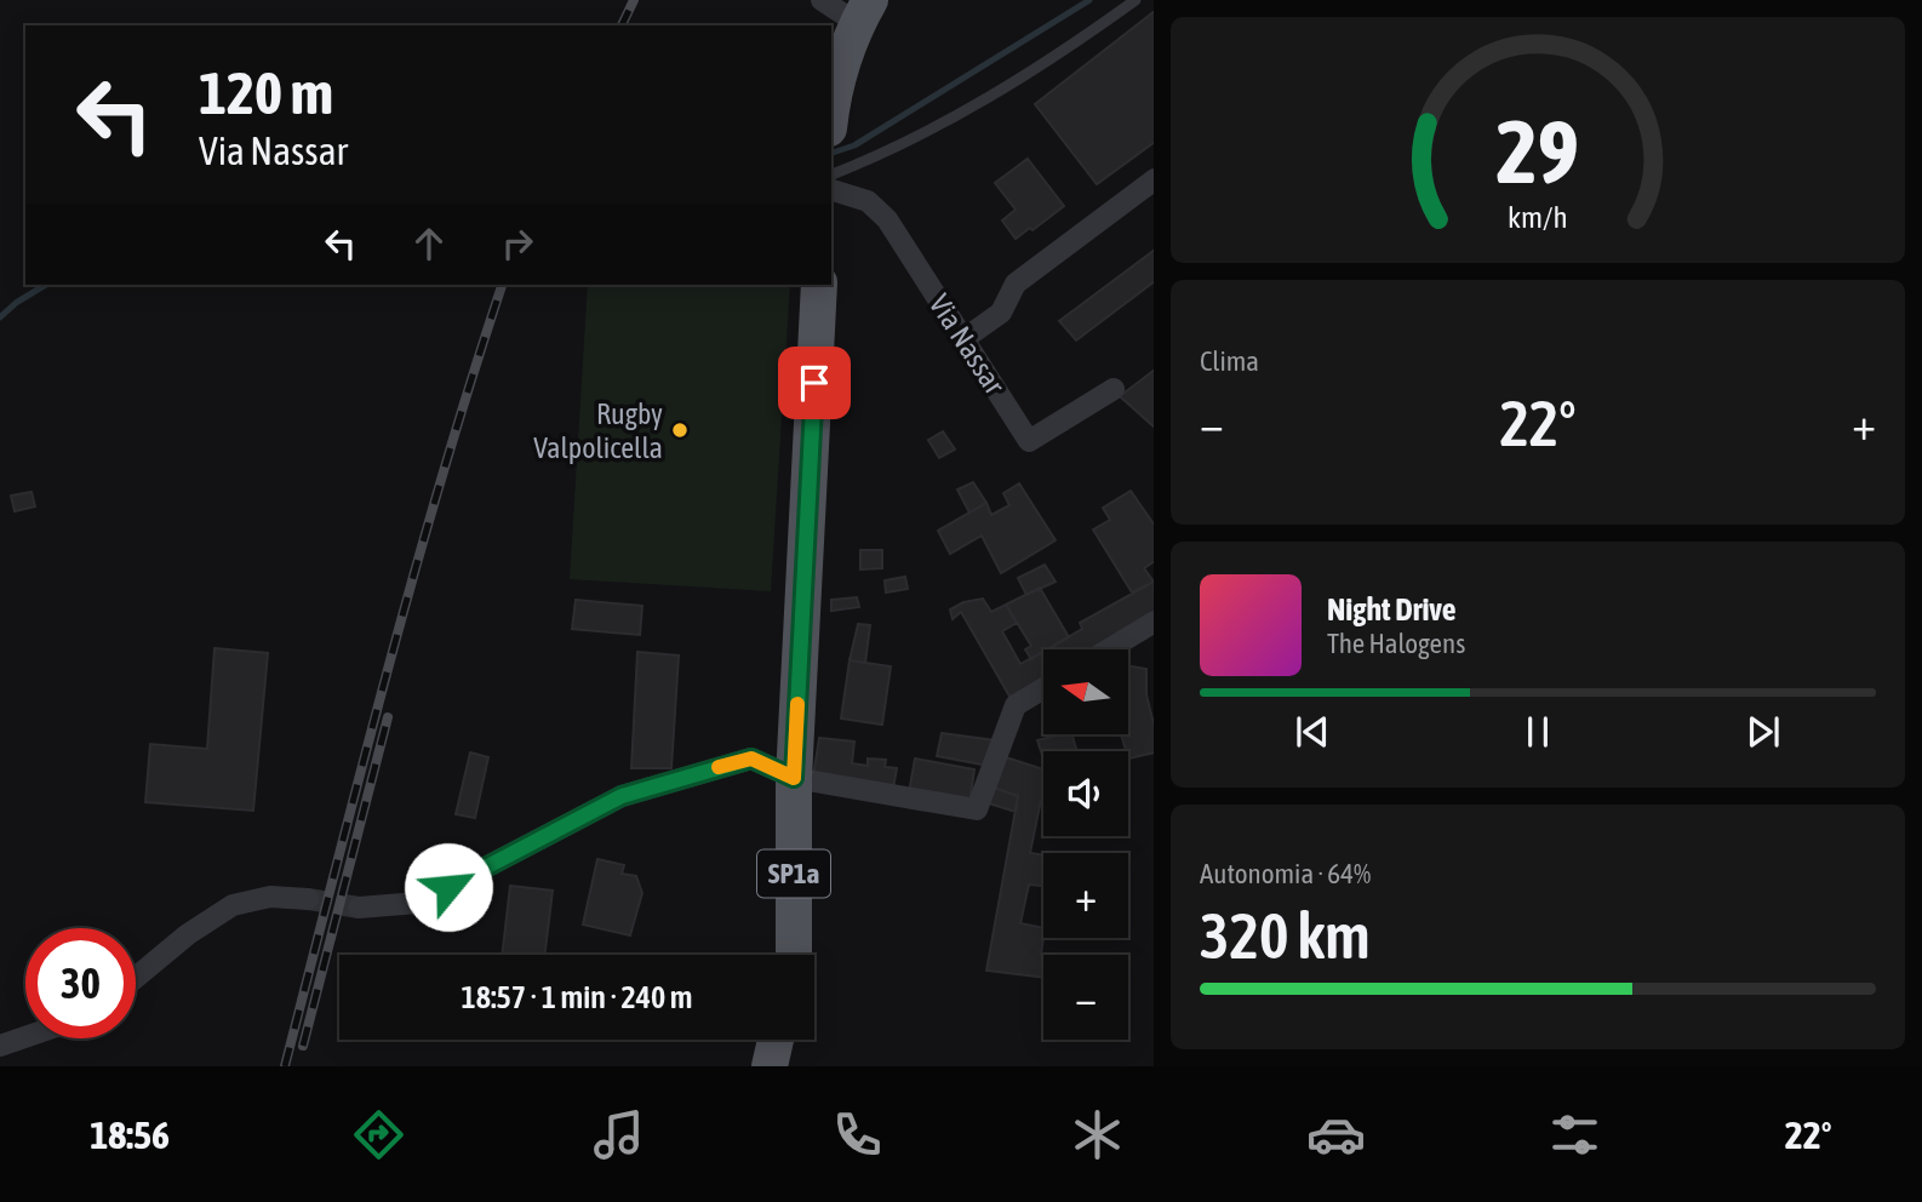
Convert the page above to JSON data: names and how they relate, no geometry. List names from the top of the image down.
{
  "streets": {
    "main road": ["SP1a"],
    "street": ["Via Nassar"]
  },
  "places": ["Rugby Valpolicella"],
  "north": "left",
  "page": {
    "turn": ["120 m", "Via Nassar"],
    "tile": [
      "Clima",
      ["Autonomia · 64%", "320 km"]
    ],
    "heat": ["−", "22°", "+"],
    "song": ["Night Drive", "The Halogens"],
    "map_buttons": ["+", "−"],
    "limit": "30",
    "trip": "18:57 · 1 min · 240 m",
    "tabs": ["18:56", "22°"],
    "gauge": ["29", "km/h"]
  }
}
